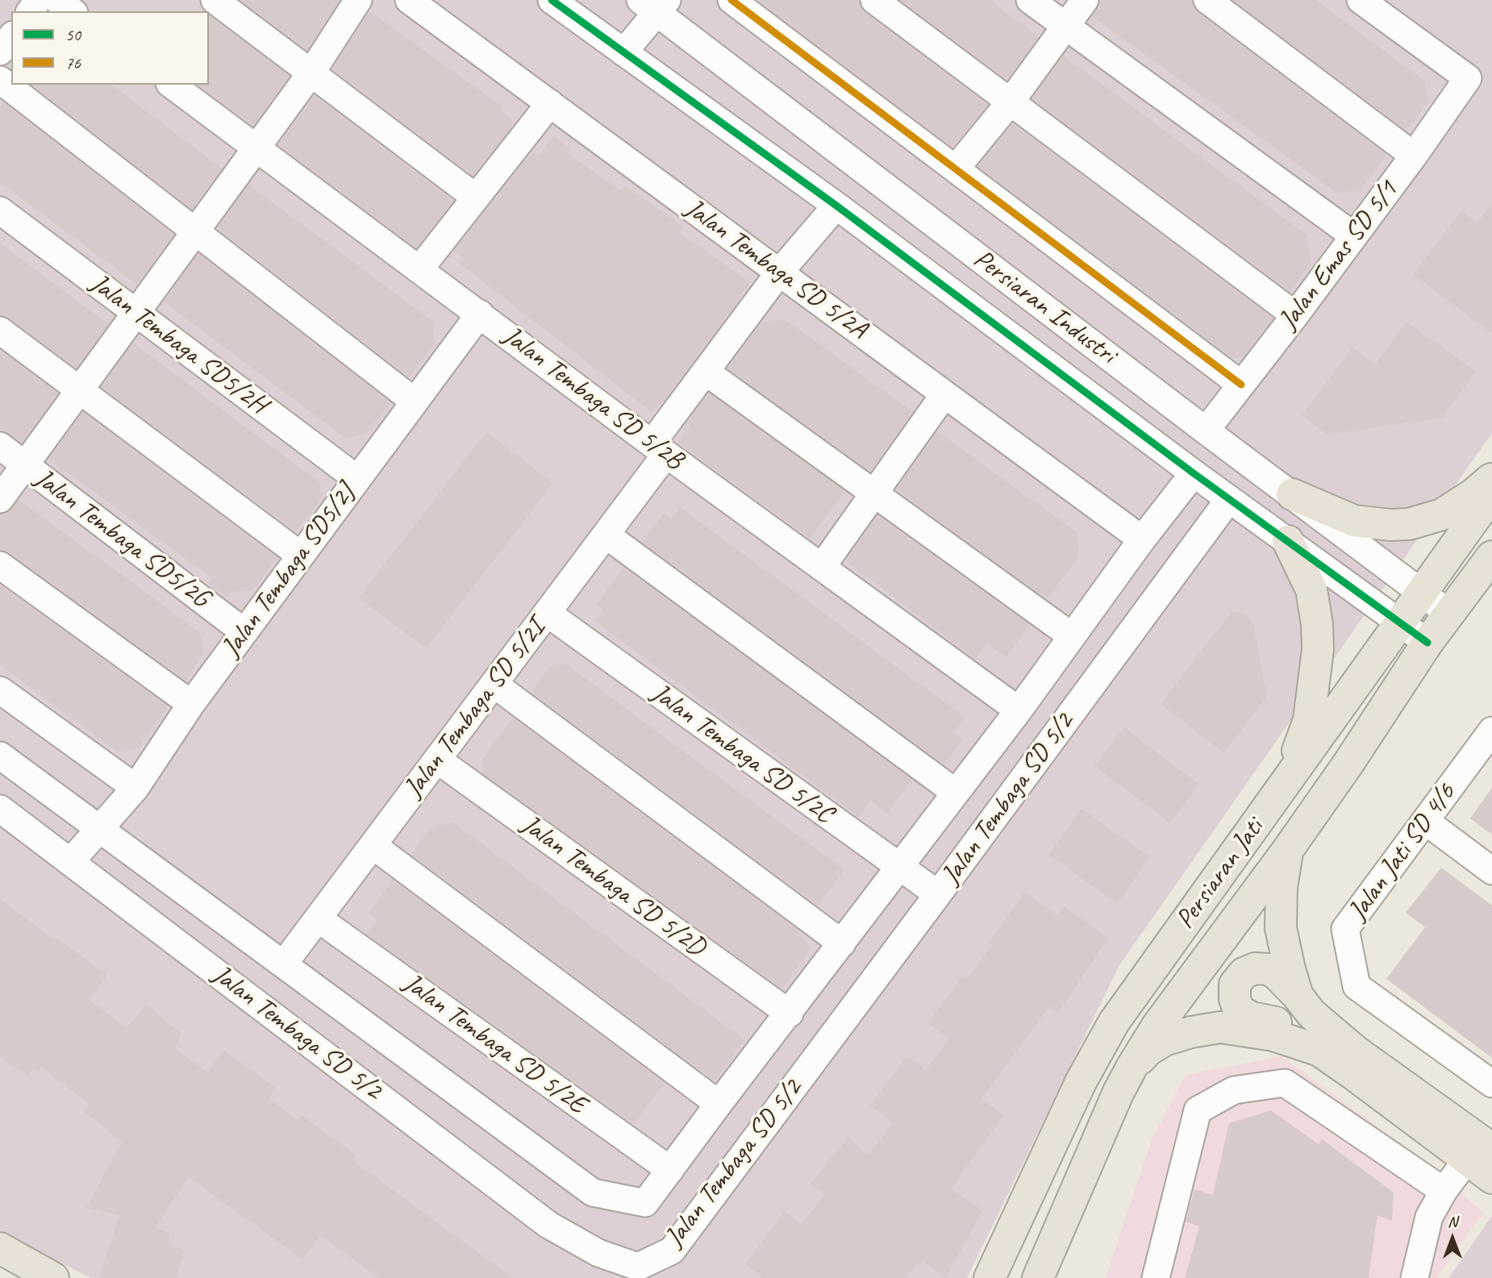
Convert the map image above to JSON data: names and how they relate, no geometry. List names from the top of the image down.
{
  "streets": {
    "main road": ["Persiaran Jati"],
    "street": [
      "Jalan Emas SD 5/1",
      "Jalan Tembaga SD 5/2A",
      "Persiaran Industri",
      "Jalan Tembaga SD5/2H",
      "Jalan Tembaga SD 5/2B",
      "Jalan Tembaga SD5/2G",
      "Jalan Tembaga SD5/2J",
      "Jalan Tembaga SD 5/2I",
      "Jalan Tembaga SD 5/2C",
      "Jalan Tembaga SD 5/2",
      "Jalan Jati SD 4/6",
      "Jalan Tembaga SD 5/2D",
      "Jalan Tembaga SD 5/2E"
    ]
  },
  "crossings": [
    ["Jalan Emas SD 5/1", "Persiaran Industri"],
    ["Jalan Tembaga SD 5/2A", "Jalan Tembaga SD 5/2I"],
    ["Jalan Tembaga SD 5/2A", "Jalan Tembaga SD 5/2"],
    ["Persiaran Industri", "Jalan Tembaga SD 5/2I"],
    ["Persiaran Industri", "Jalan Tembaga SD 5/2"],
    ["Persiaran Industri", "Persiaran Jati"],
    ["Jalan Tembaga SD5/2H", "Jalan Tembaga SD5/2J"],
    ["Jalan Tembaga SD 5/2B", "Jalan Tembaga SD5/2J"],
    ["Jalan Tembaga SD 5/2B", "Jalan Tembaga SD 5/2I"],
    ["Jalan Tembaga SD 5/2B", "Jalan Tembaga SD 5/2"],
    ["Jalan Tembaga SD5/2G", "Jalan Tembaga SD5/2J"],
    ["Jalan Tembaga SD5/2J", "Jalan Tembaga SD 5/2"],
    ["Jalan Tembaga SD 5/2I", "Jalan Tembaga SD 5/2C"],
    ["Jalan Tembaga SD 5/2I", "Jalan Tembaga SD 5/2"],
    ["Jalan Tembaga SD 5/2I", "Jalan Tembaga SD 5/2D"],
    ["Jalan Tembaga SD 5/2I", "Jalan Tembaga SD 5/2E"],
    ["Jalan Tembaga SD 5/2C", "Jalan Tembaga SD 5/2"],
    ["Jalan Tembaga SD 5/2", "Jalan Tembaga SD 5/2D"],
    ["Jalan Tembaga SD 5/2", "Jalan Tembaga SD 5/2E"]
  ],
  "lines": ["transit line 50", "transit line 76"],
  "legend": ["50", "76"],
  "north": "top"
}
